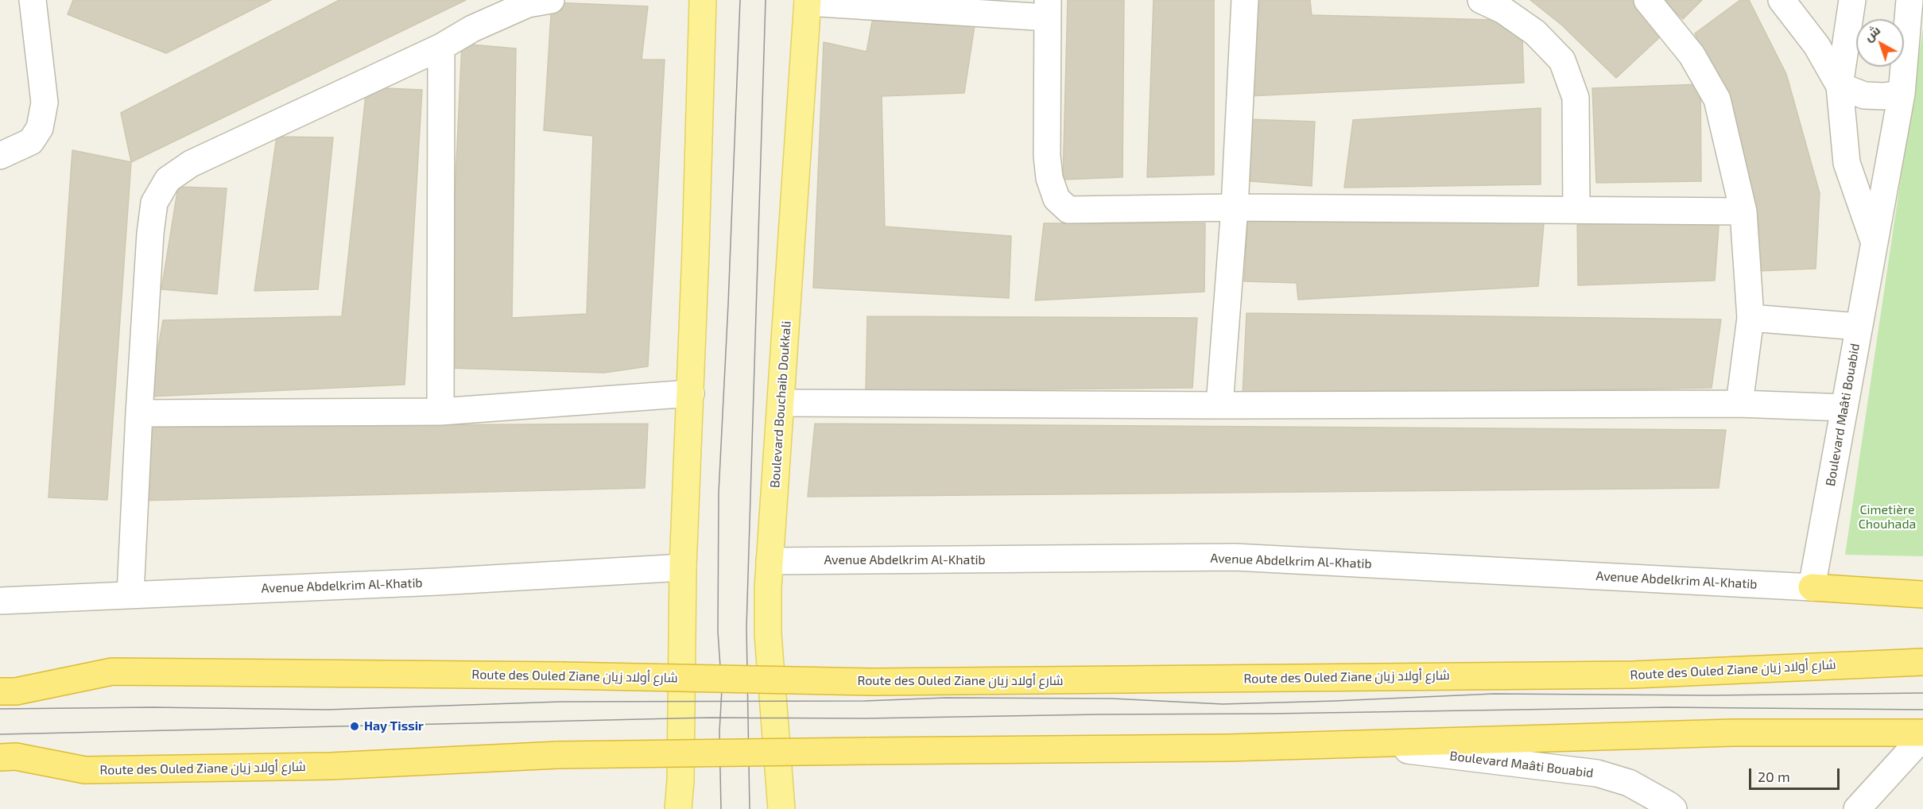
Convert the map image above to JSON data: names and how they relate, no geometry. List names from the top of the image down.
{
  "streets": {
    "highway": ["Route des Ouled Ziane شارع أولاد زيان"],
    "main road": ["Boulevard Bouchaib Doukkali"],
    "street": ["Boulevard Maâti Bouabid", "Avenue Abdelkrim Al-Khatib"]
  },
  "crossings": [
    ["Boulevard Bouchaib Doukkali", "Avenue Abdelkrim Al-Khatib"],
    ["Boulevard Maâti Bouabid", "Avenue Abdelkrim Al-Khatib"],
    ["Boulevard Maâti Bouabid", "Route des Ouled Ziane شارع أولاد زيان"]
  ],
  "parks": ["Cimetière Chouhada"],
  "places": ["Hay Tissir"],
  "scale_bar": "20 m",
  "north": "top left"
}
